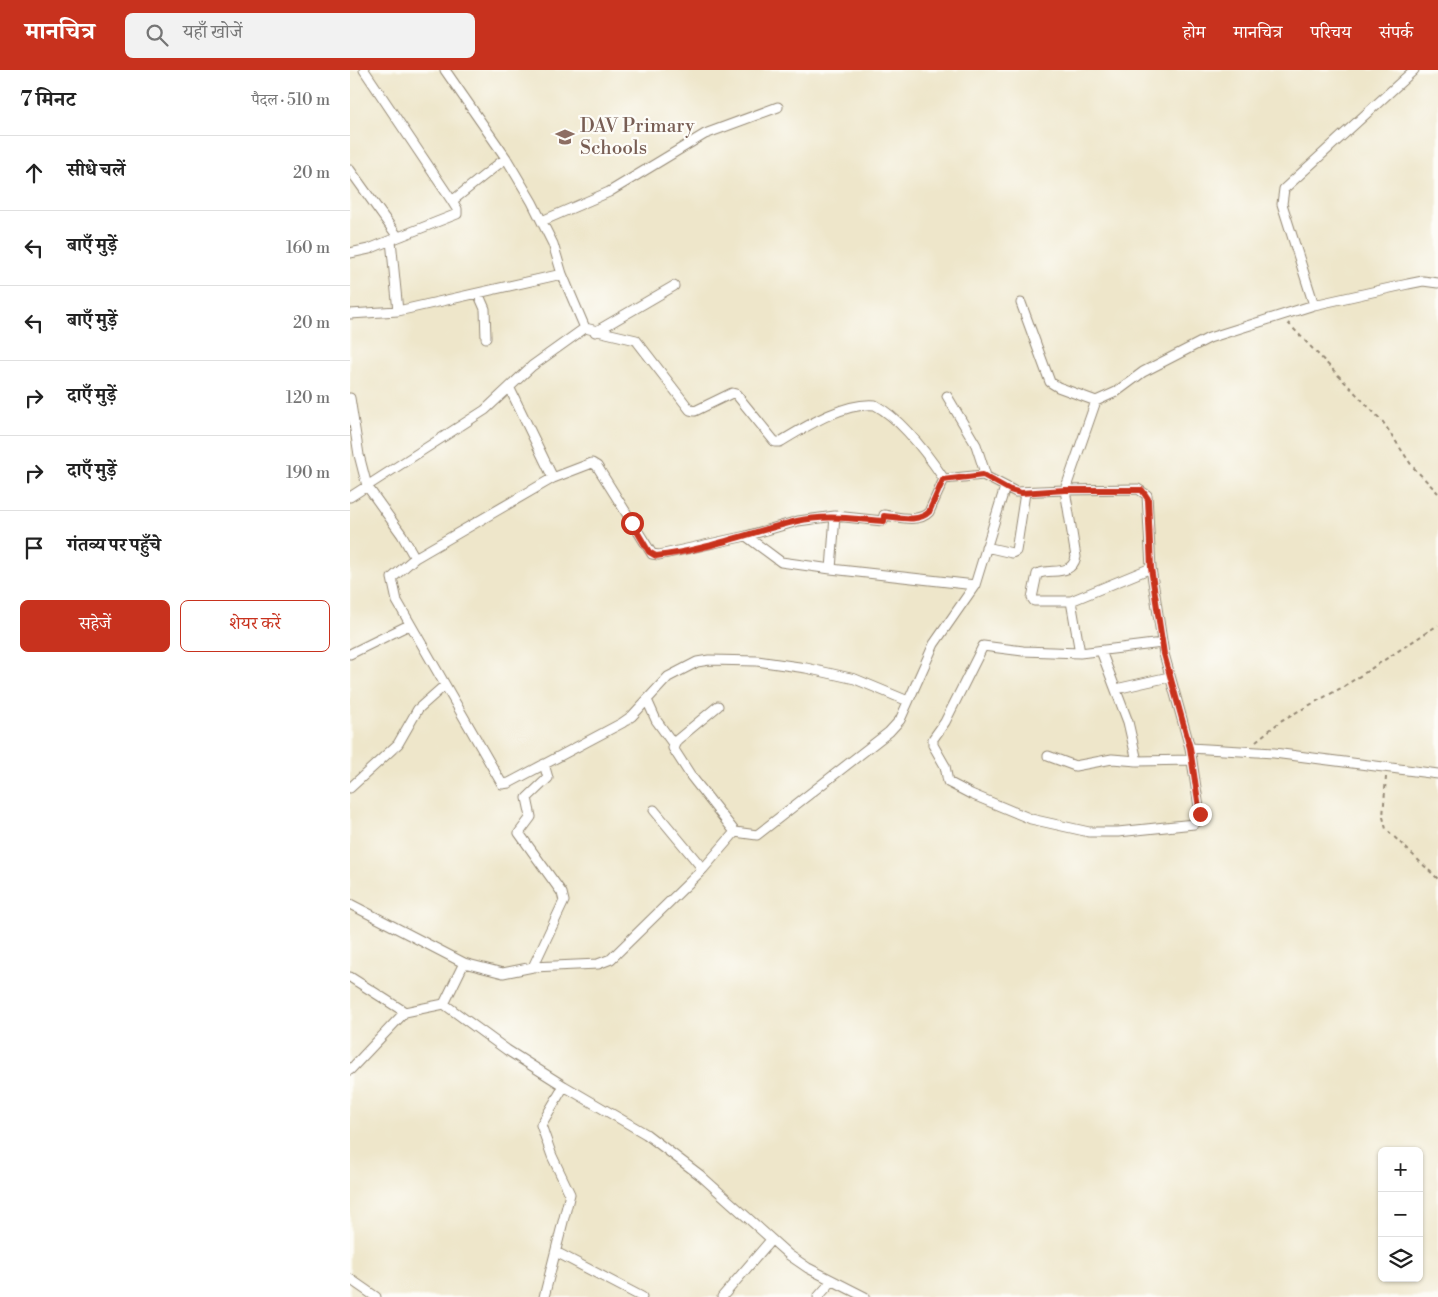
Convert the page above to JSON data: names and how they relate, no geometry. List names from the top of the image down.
{
  "places": {
    "school or university": ["DAV Primary Schools"]
  },
  "page": {
    "header": "मानचित्र",
    "search": "यहाँ खोजें",
    "nav": [
      "होम",
      "मानचित्र",
      "परिचय",
      "संपर्क"
    ],
    "heading": ["7 मिनट", "पैदल · 510 m"],
    "list": [
      ["सीधे चलें", "20 m"],
      ["बाएँ मुड़ें", "160 m"],
      ["बाएँ मुड़ें", "20 m"],
      ["दाएँ मुड़ें", "120 m"],
      ["दाएँ मुड़ें", "190 m"],
      "गंतव्य पर पहुँचे"
    ],
    "buttons": ["सहेजें", "शेयर करें"],
    "map_buttons": ["+", "−"]
  }
}
